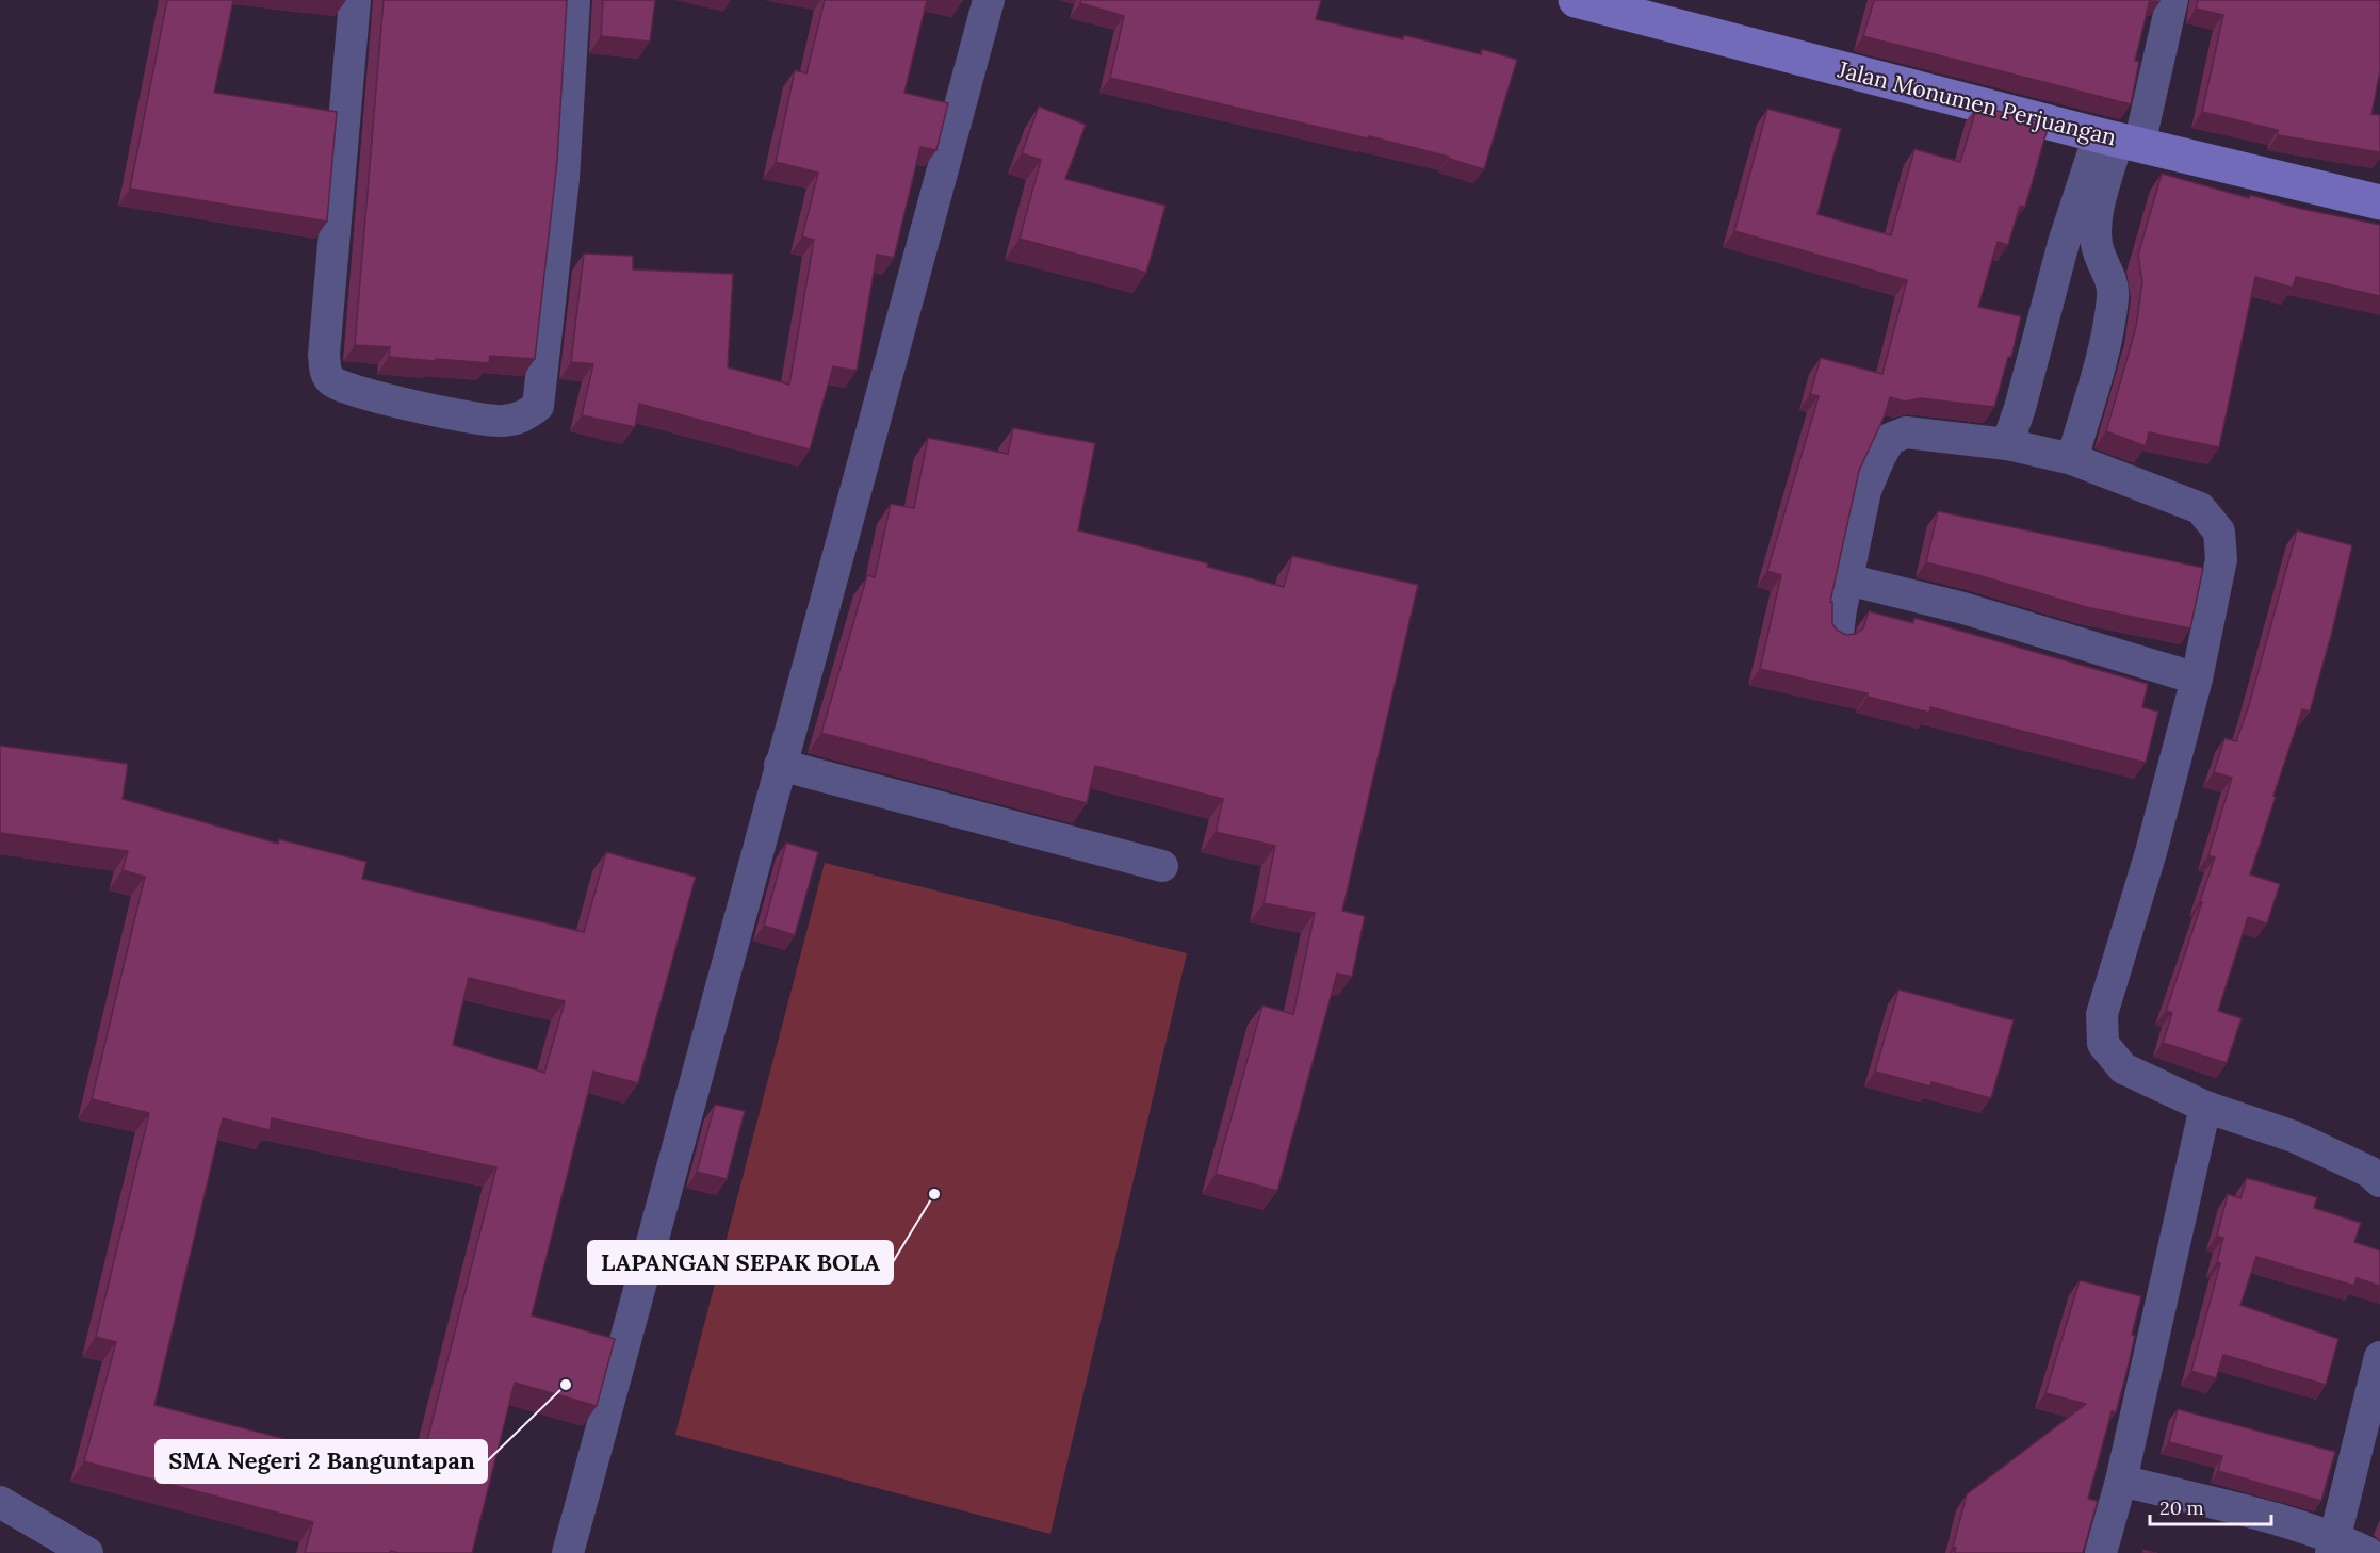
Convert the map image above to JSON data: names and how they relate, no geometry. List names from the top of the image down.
{
  "streets": {
    "street": ["Jalan Monumen Perjuangan"]
  },
  "places": ["LAPANGAN SEPAK BOLA", "SMA Negeri 2 Banguntapan"],
  "scale_bar": "20 m"
}
